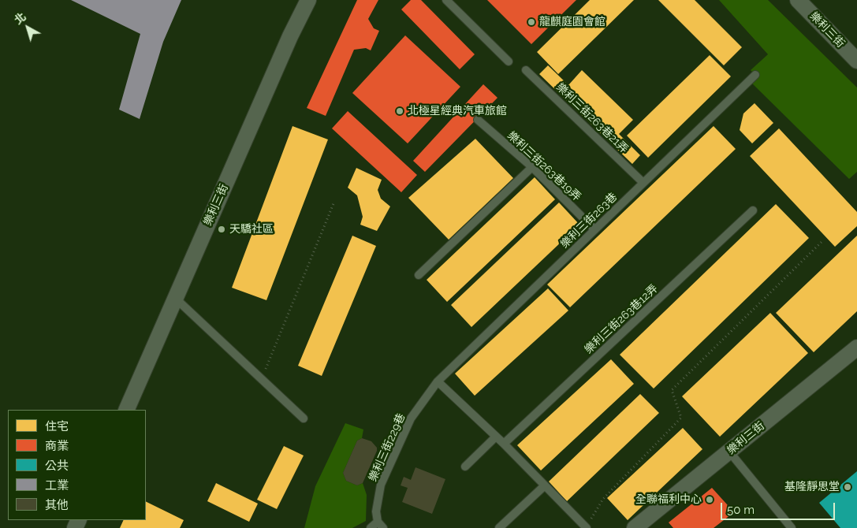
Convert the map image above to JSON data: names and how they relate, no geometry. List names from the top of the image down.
{
  "streets": {
    "street": ["樂利三街"],
    "lane": [
      "樂利三街263巷21弄",
      "樂利三街263巷19弄",
      "樂利三街263巷",
      "樂利三街263巷12弄",
      "樂利三街229巷"
    ]
  },
  "crossings": [
    ["樂利三街263巷21弄", "樂利三街263巷"],
    ["樂利三街263巷19弄", "樂利三街263巷"],
    ["樂利三街263巷", "樂利三街229巷"]
  ],
  "places": [
    "龍麒庭園會館",
    "北極星經典汽車旅館",
    "天驕社區",
    "基隆靜思堂",
    "全聯福利中心"
  ],
  "legend": [
    "住宅",
    "商業",
    "公共",
    "工業",
    "其他"
  ],
  "scale_bar": "50 m",
  "north": "top left"
}
